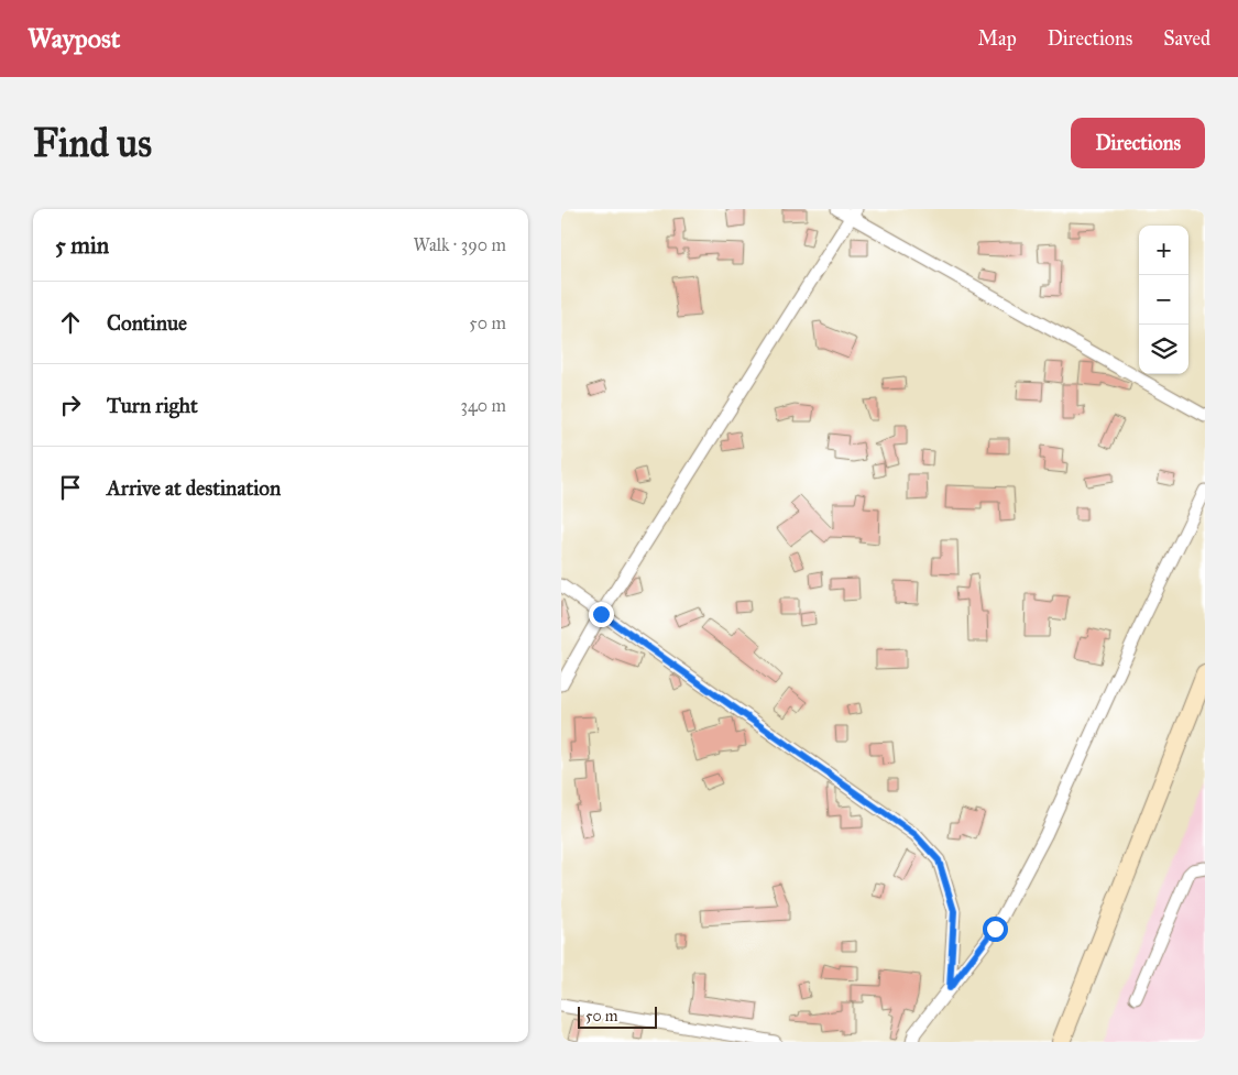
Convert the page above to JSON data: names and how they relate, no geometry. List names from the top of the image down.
{
  "scale_bar": "50 m",
  "page": {
    "header": "Waypost",
    "nav": ["Map", "Directions", "Saved"],
    "buttons": "Directions",
    "title": "Find us",
    "heading": ["5 min", "Walk · 390 m"],
    "map_buttons": ["+", "−"],
    "list": [
      ["Continue", "50 m"],
      ["Turn right", "340 m"],
      "Arrive at destination"
    ],
    "scale": "50 m"
  }
}
